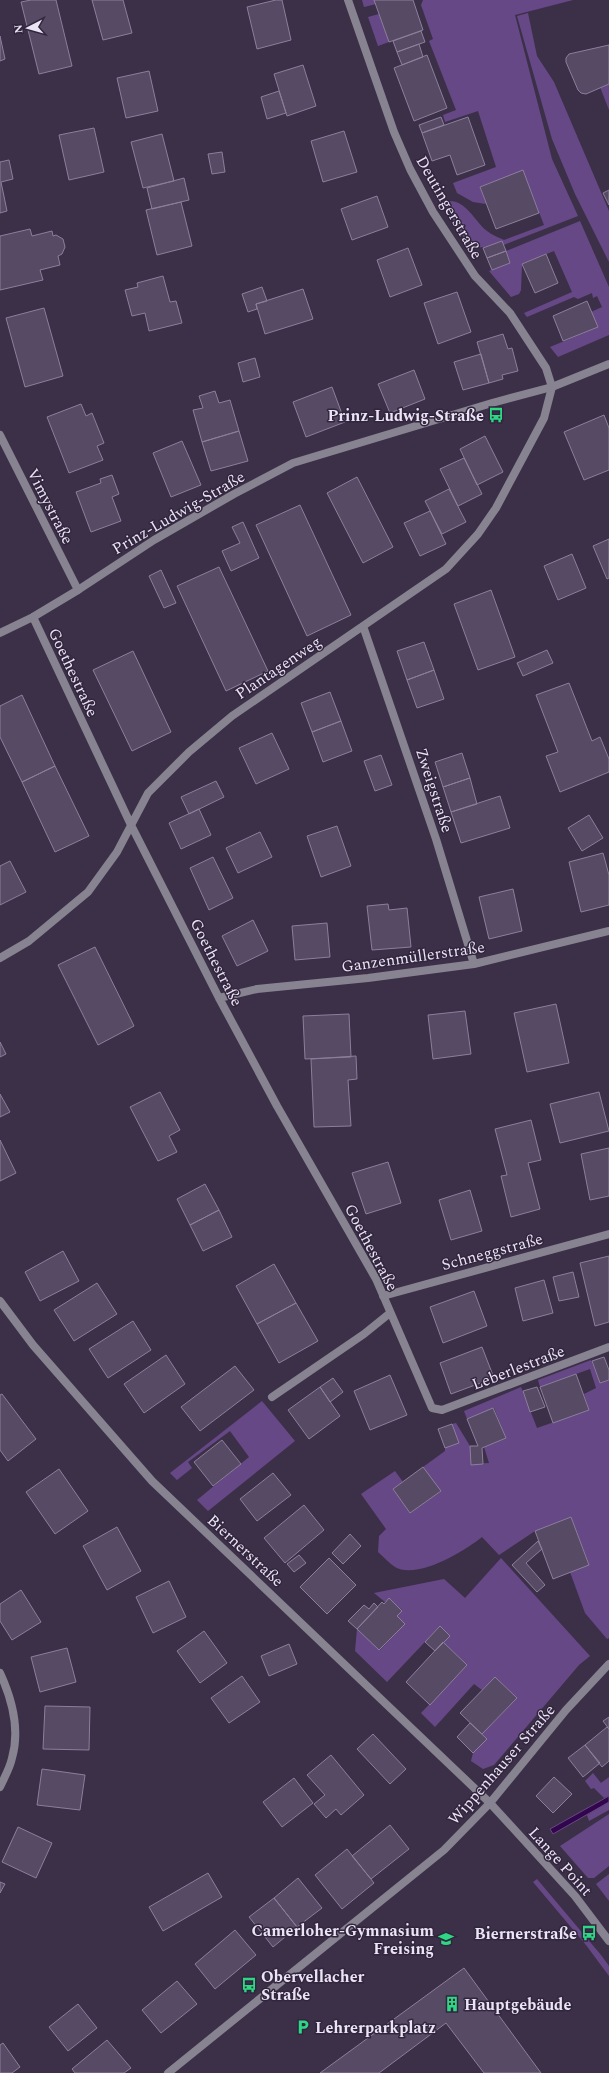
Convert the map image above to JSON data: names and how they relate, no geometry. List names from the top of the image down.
{
  "streets": {
    "street": [
      "Deutingerstraße",
      "Vimystraße",
      "Prinz-Ludwig-Straße",
      "Plantagenweg",
      "Goethestraße",
      "Zweigstraße",
      "Ganzenmüllerstraße",
      "Schneggstraße",
      "Leberlestraße",
      "Biernerstraße",
      "Wippenhauser Straße",
      "Lange Point"
    ]
  },
  "crossings": [
    ["Deutingerstraße", "Prinz-Ludwig-Straße"],
    ["Deutingerstraße", "Plantagenweg"],
    ["Vimystraße", "Prinz-Ludwig-Straße"],
    ["Prinz-Ludwig-Straße", "Plantagenweg"],
    ["Prinz-Ludwig-Straße", "Goethestraße"],
    ["Plantagenweg", "Goethestraße"],
    ["Plantagenweg", "Zweigstraße"],
    ["Goethestraße", "Ganzenmüllerstraße"],
    ["Goethestraße", "Schneggstraße"],
    ["Goethestraße", "Leberlestraße"],
    ["Zweigstraße", "Ganzenmüllerstraße"],
    ["Biernerstraße", "Wippenhauser Straße"],
    ["Biernerstraße", "Lange Point"],
    ["Wippenhauser Straße", "Lange Point"]
  ],
  "places": {
    "bus stop": ["Prinz-Ludwig-Straße", "Biernerstraße", "Obervellacher Straße"],
    "school or university": ["Camerloher-Gymnasium Freising"],
    "building": ["Hauptgebäude"],
    "parking": ["Lehrerparkplatz"]
  },
  "north": "left"
}
